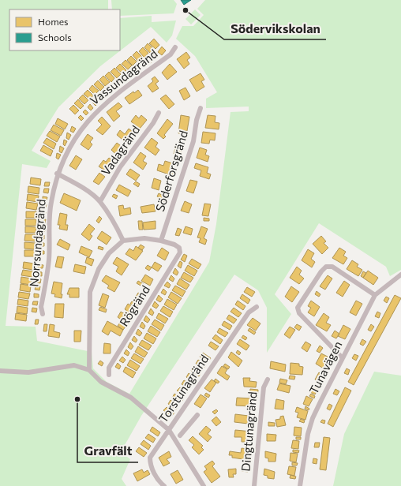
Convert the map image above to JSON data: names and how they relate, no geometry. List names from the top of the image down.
{
  "streets": {
    "street": [
      "Vassundagränd",
      "Vadagränd",
      "Söderforsgränd",
      "Norrsundagränd",
      "Rögränd",
      "Tunavägen",
      "Torstunagränd",
      "Dingtunagränd"
    ]
  },
  "crossings": [
    ["Vassundagränd", "Norrsundagränd"],
    ["Söderforsgränd", "Rögränd"]
  ],
  "places": ["Södervikskolan", "Gravfält"],
  "legend": ["Homes", "Schools"]
}
